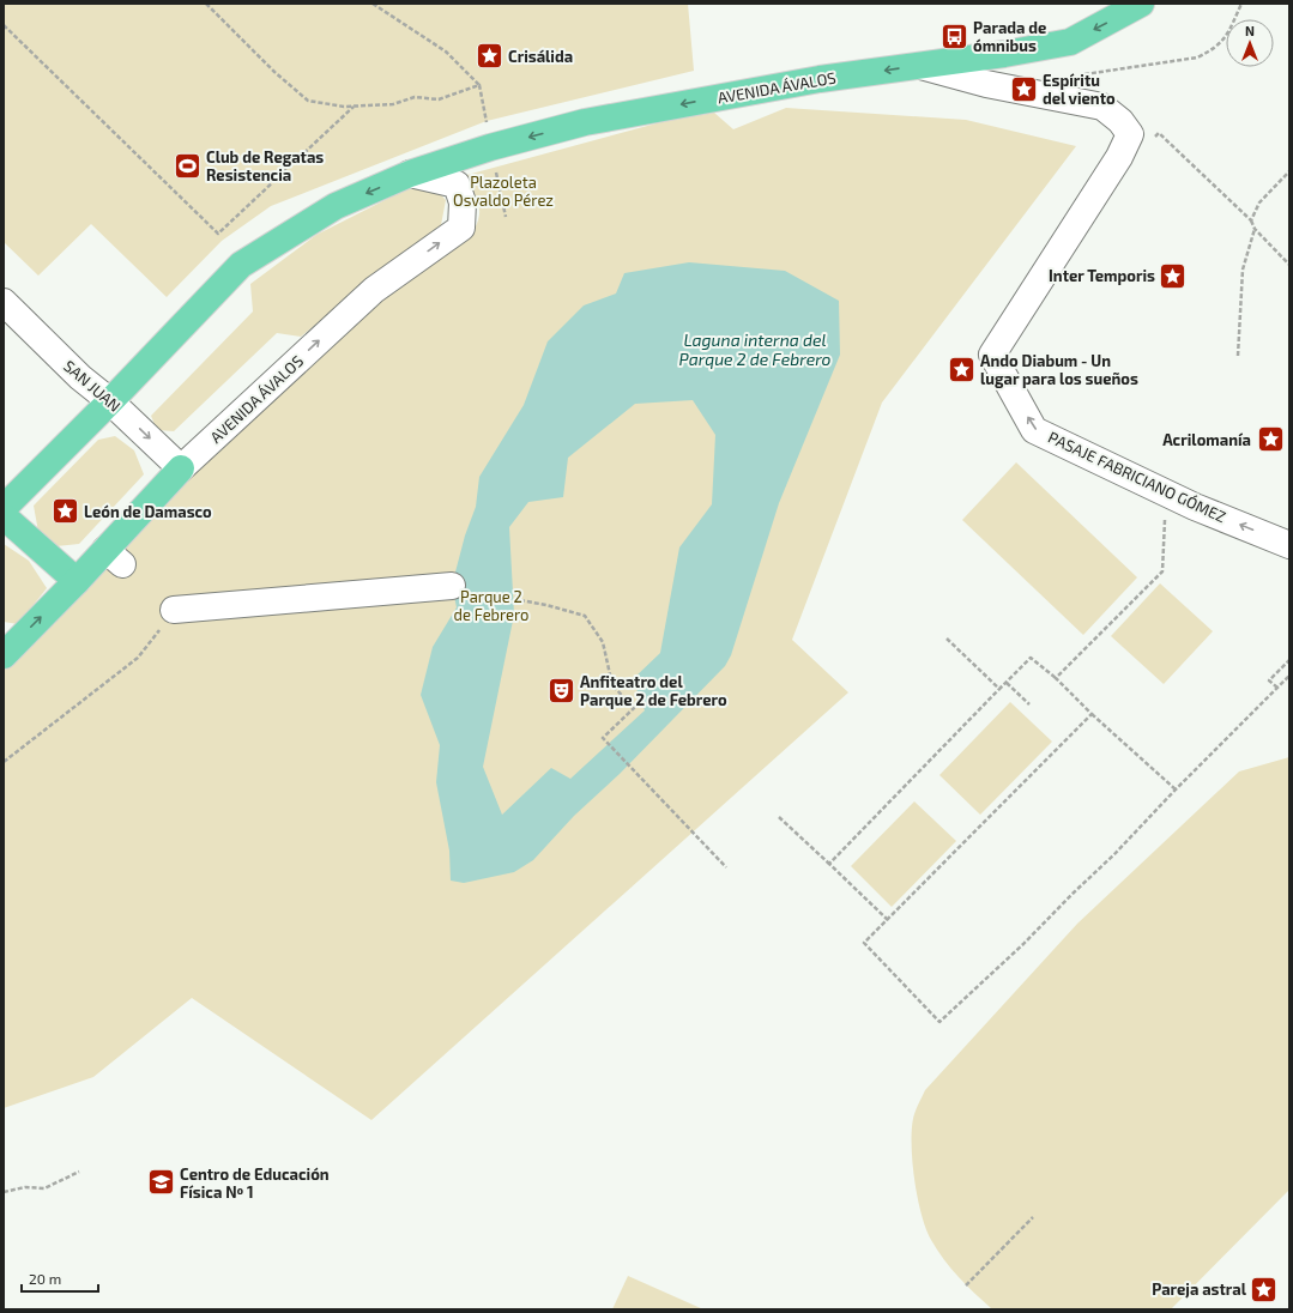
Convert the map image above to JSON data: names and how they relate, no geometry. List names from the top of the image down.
{
  "streets": {
    "main road": ["AVENIDA ÁVALOS"],
    "street": ["SAN JUAN", "PASAJE FABRICIANO GÓMEZ"]
  },
  "crossings": [
    ["AVENIDA ÁVALOS", "SAN JUAN"],
    ["AVENIDA ÁVALOS", "PASAJE FABRICIANO GÓMEZ"]
  ],
  "one_way": ["SAN JUAN"],
  "water": ["Laguna interna del Parque 2 de Febrero"],
  "parks": ["Plazoleta Osvaldo Pérez", "Parque 2 de Febrero"],
  "places": {
    "bus stop": ["Parada de ómnibus"],
    "place": [
      "Crisálida",
      "Espíritu del viento",
      "Inter Temporis",
      "Ando Diabum - Un lugar para los sueños",
      "Acrilomanía",
      "León de Damasco",
      "Pareja astral"
    ],
    "sports": ["Club de Regatas Resistencia"],
    "theatre": ["Anfiteatro del Parque 2 de Febrero"],
    "school or university": ["Centro de Educación Física Nº 1"]
  },
  "scale_bar": "20 m",
  "north": "top"
}
